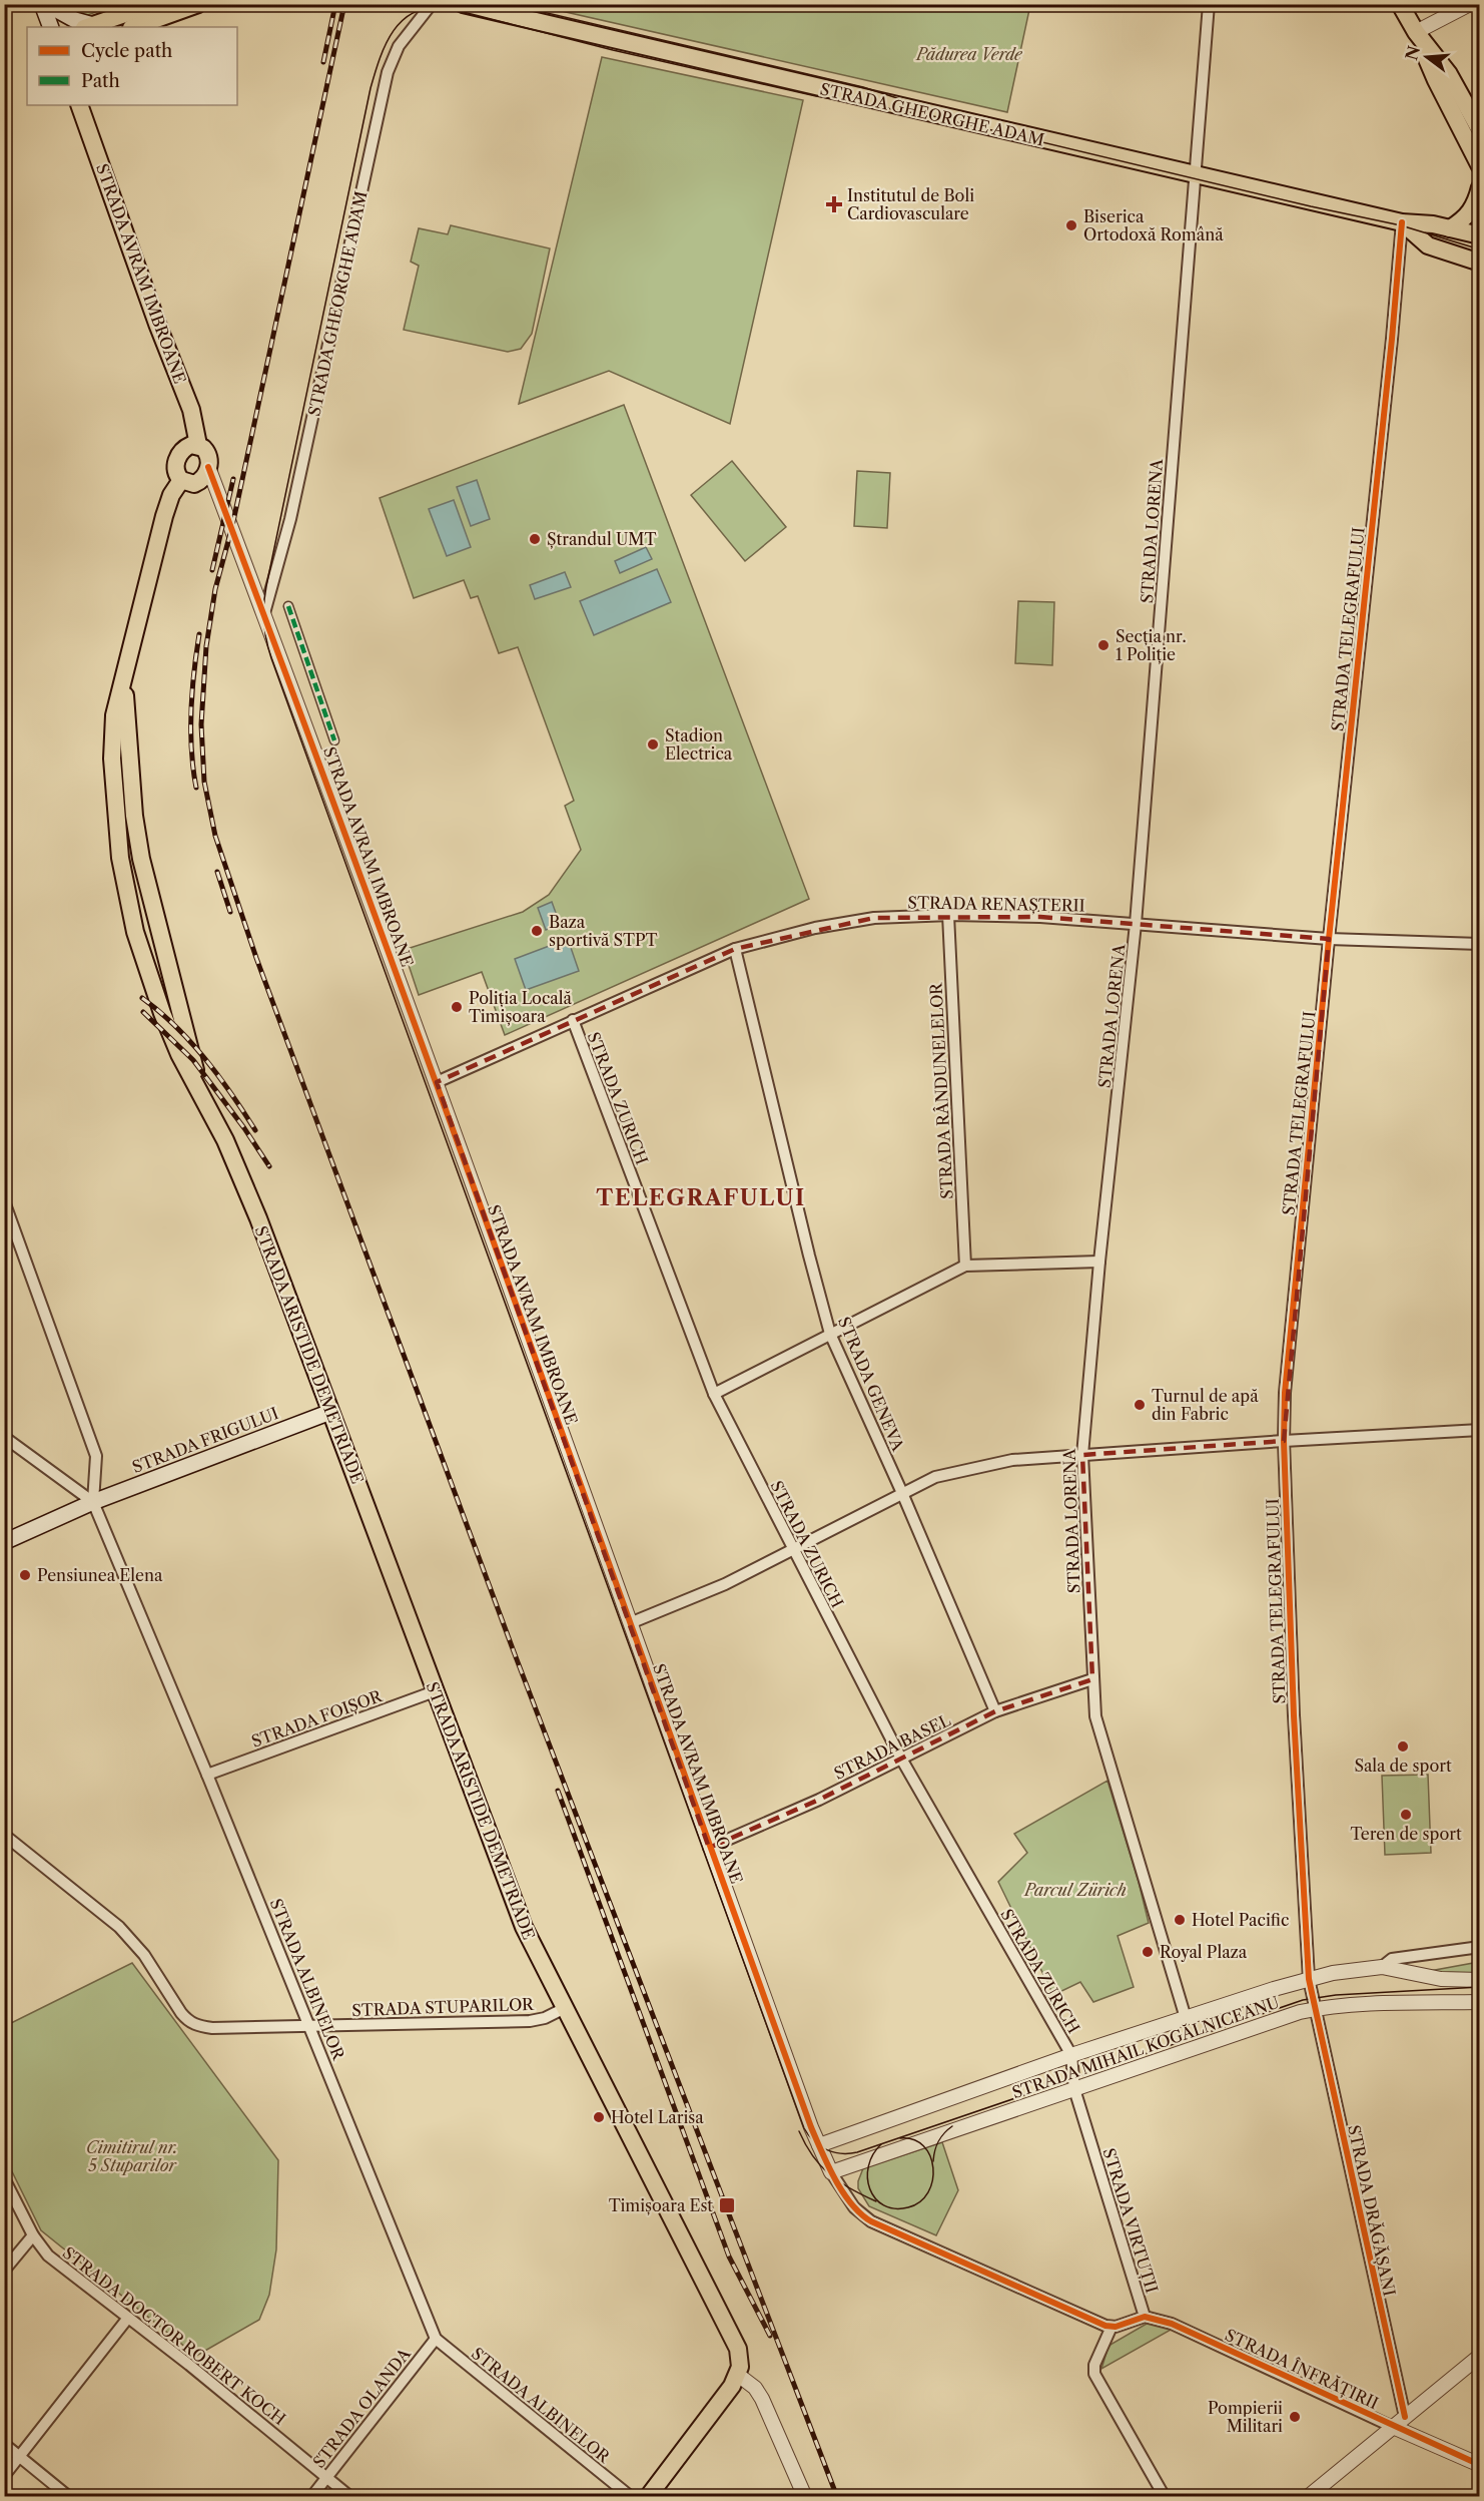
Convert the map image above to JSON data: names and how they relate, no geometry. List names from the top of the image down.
{
  "streets": {
    "main road": [
      "STRADA GHEORGHE ADAM",
      "STRADA AVRAM IMBROANE",
      "STRADA ARISTIDE DEMETRIADE",
      "STRADA FRIGULUI"
    ],
    "street": [
      "STRADA LORENA",
      "STRADA TELEGRAFULUI",
      "STRADA RENAȘTERII",
      "STRADA RÂNDUNELELOR",
      "STRADA ZURICH",
      "STRADA GENEVA",
      "STRADA FOIȘOR",
      "STRADA BASEL",
      "STRADA ALBINELOR",
      "STRADA STUPARILOR",
      "STRADA MIHAIL KOGĂLNICEANU",
      "STRADA DRĂGĂȘANI",
      "STRADA VIRTUȚII",
      "STRADA DOCTOR ROBERT KOCH",
      "STRADA ÎNFRĂȚIRII",
      "STRADA OLANDA"
    ]
  },
  "crossings": [
    ["STRADA GHEORGHE ADAM", "STRADA AVRAM IMBROANE"],
    ["STRADA GHEORGHE ADAM", "STRADA LORENA"],
    ["STRADA GHEORGHE ADAM", "STRADA TELEGRAFULUI"],
    ["STRADA AVRAM IMBROANE", "STRADA RENAȘTERII"],
    ["STRADA AVRAM IMBROANE", "STRADA ARISTIDE DEMETRIADE"],
    ["STRADA AVRAM IMBROANE", "STRADA BASEL"],
    ["STRADA AVRAM IMBROANE", "STRADA MIHAIL KOGĂLNICEANU"],
    ["STRADA LORENA", "STRADA RENAȘTERII"],
    ["STRADA LORENA", "STRADA BASEL"],
    ["STRADA LORENA", "STRADA MIHAIL KOGĂLNICEANU"],
    ["STRADA TELEGRAFULUI", "STRADA RENAȘTERII"],
    ["STRADA TELEGRAFULUI", "STRADA MIHAIL KOGĂLNICEANU"],
    ["STRADA TELEGRAFULUI", "STRADA DRĂGĂȘANI"],
    ["STRADA RENAȘTERII", "STRADA RÂNDUNELELOR"],
    ["STRADA RENAȘTERII", "STRADA ZURICH"],
    ["STRADA RENAȘTERII", "STRADA GENEVA"],
    ["STRADA ZURICH", "STRADA BASEL"],
    ["STRADA ZURICH", "STRADA MIHAIL KOGĂLNICEANU"],
    ["STRADA ZURICH", "STRADA VIRTUȚII"],
    ["STRADA ARISTIDE DEMETRIADE", "STRADA FRIGULUI"],
    ["STRADA ARISTIDE DEMETRIADE", "STRADA FOIȘOR"],
    ["STRADA ARISTIDE DEMETRIADE", "STRADA STUPARILOR"],
    ["STRADA GENEVA", "STRADA BASEL"],
    ["STRADA FRIGULUI", "STRADA ALBINELOR"],
    ["STRADA FOIȘOR", "STRADA ALBINELOR"],
    ["STRADA ALBINELOR", "STRADA STUPARILOR"],
    ["STRADA ALBINELOR", "STRADA OLANDA"],
    ["STRADA MIHAIL KOGĂLNICEANU", "STRADA DRĂGĂȘANI"],
    ["STRADA MIHAIL KOGĂLNICEANU", "STRADA VIRTUȚII"],
    ["STRADA VIRTUȚII", "STRADA ÎNFRĂȚIRII"],
    ["STRADA DOCTOR ROBERT KOCH", "STRADA OLANDA"]
  ],
  "districts": ["TELEGRAFULUI"],
  "parks": ["Pădurea Verde", "Parcul Zürich", "Cimitirul nr. 5 Stuparilor"],
  "places": {
    "health": ["Institutul de Boli Cardiovasculare"],
    "other": [
      "Biserica Ortodoxă Română",
      "Ștrandul UMT",
      "Secția nr. 1 Poliție",
      "Stadion Electrica",
      "Baza sportivă STPT",
      "Poliția Locală Timișoara",
      "Turnul de apă din Fabric",
      "Pensiunea Elena",
      "Sala de sport",
      "Teren de sport",
      "Hotel Pacific",
      "Royal Plaza",
      "Hotel Larisa",
      "Pompierii Militari"
    ],
    "transit": ["Timișoara Est"]
  },
  "legend": ["Cycle path", "Path"],
  "north": "left"
}
